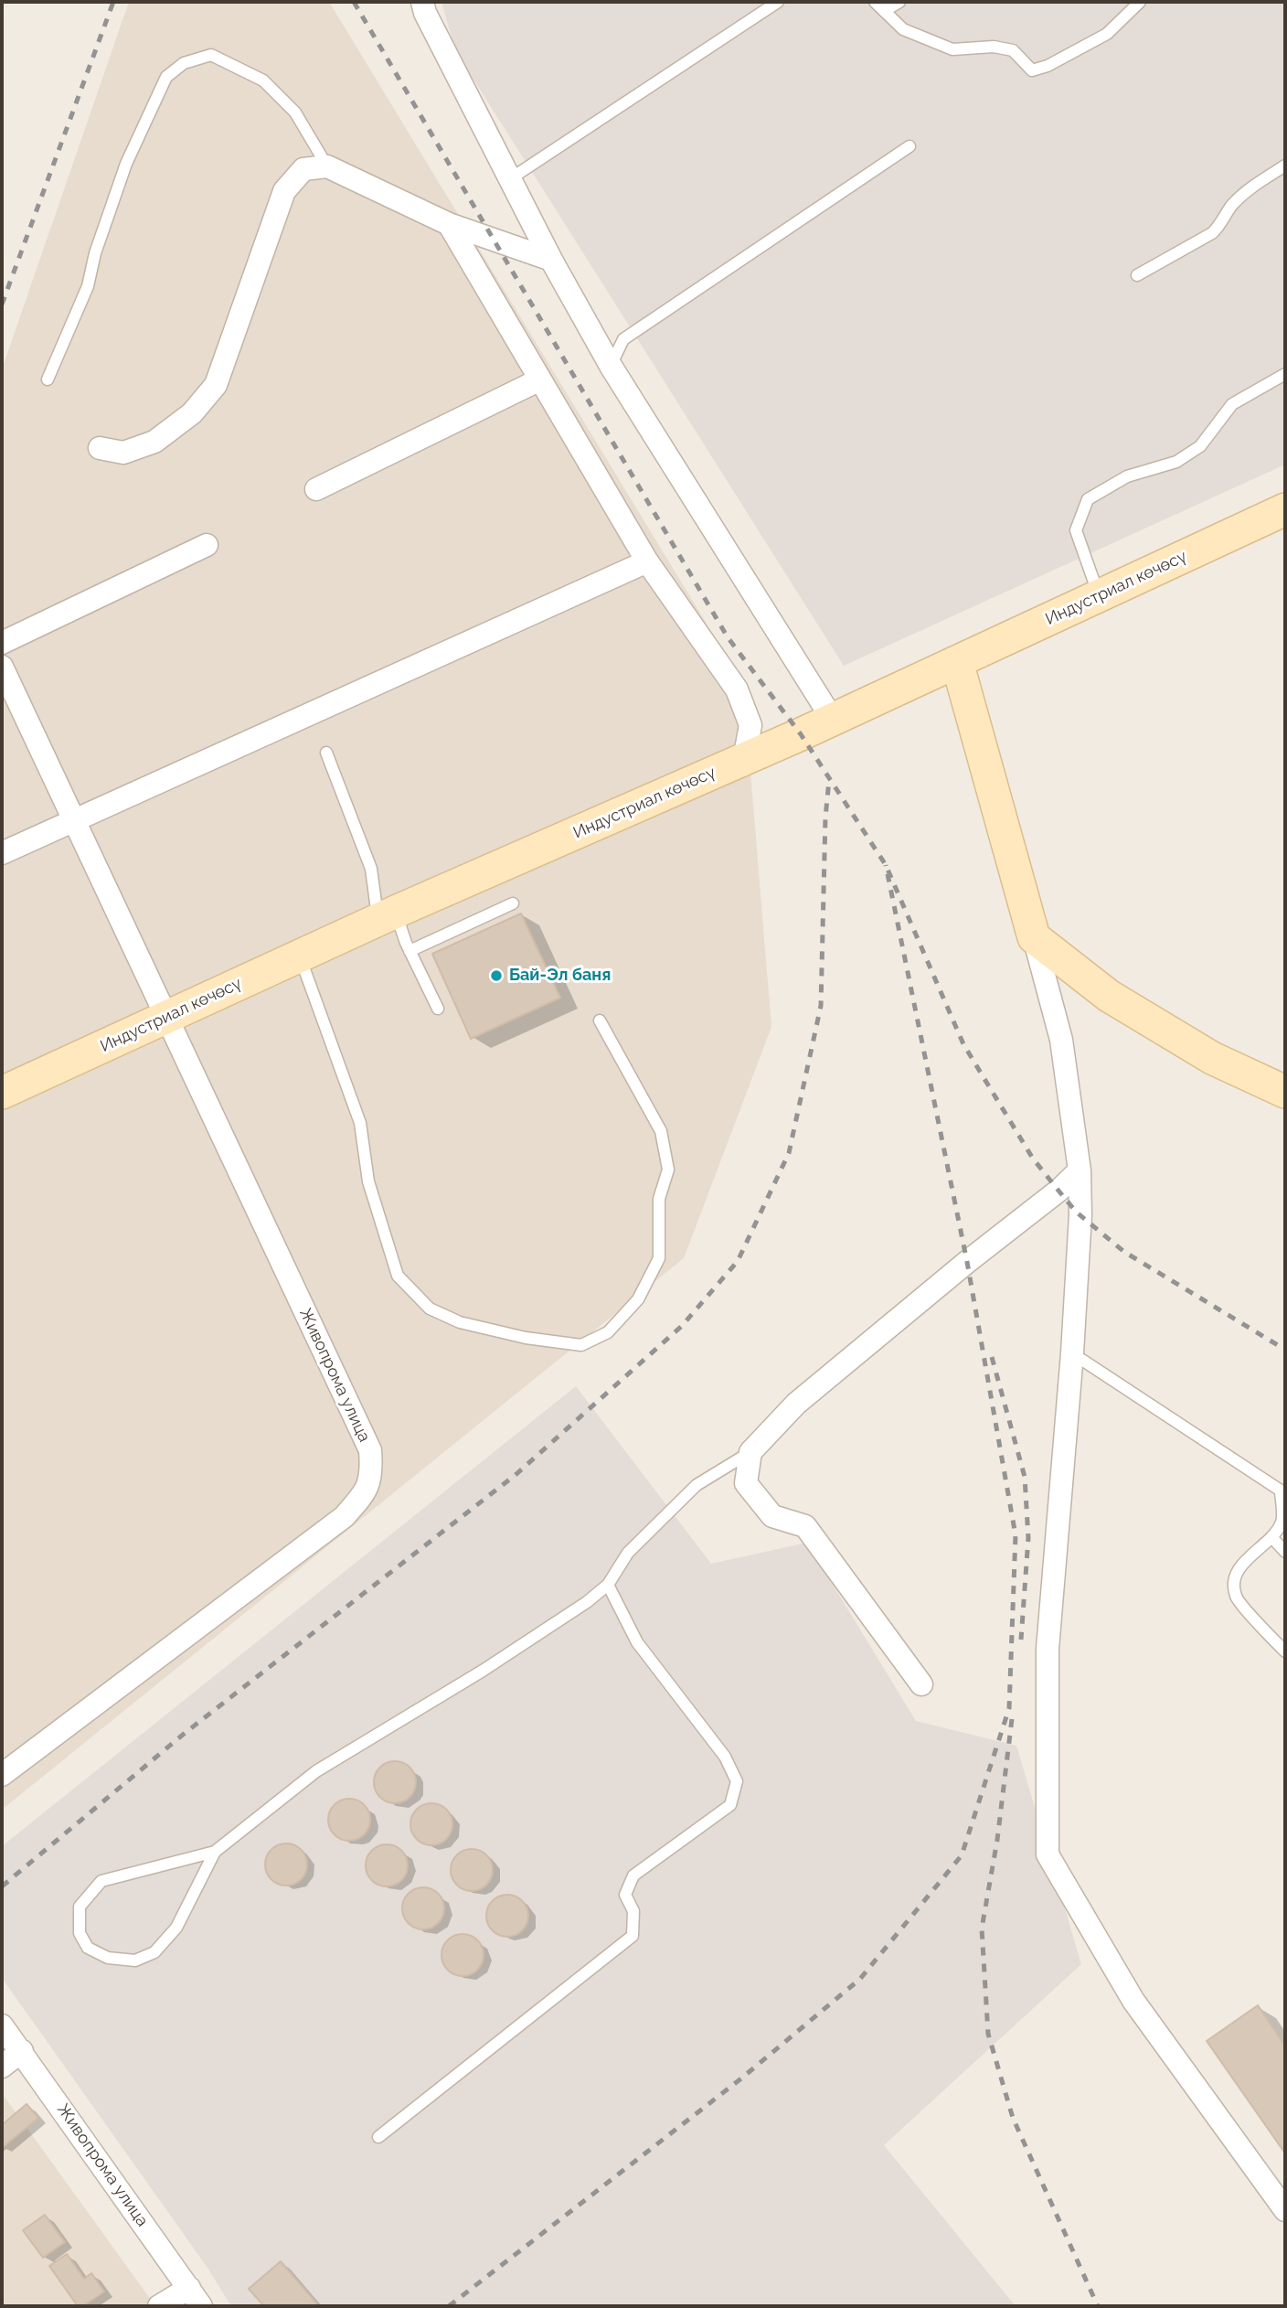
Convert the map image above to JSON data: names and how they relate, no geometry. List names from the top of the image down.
{
  "streets": {
    "main road": ["Индустриал көчөсү"],
    "street": ["Живопрома улица"]
  },
  "crossings": [
    ["Индустриал көчөсү", "Живопрома улица"]
  ],
  "places": ["Бай-Эл баня"]
}
